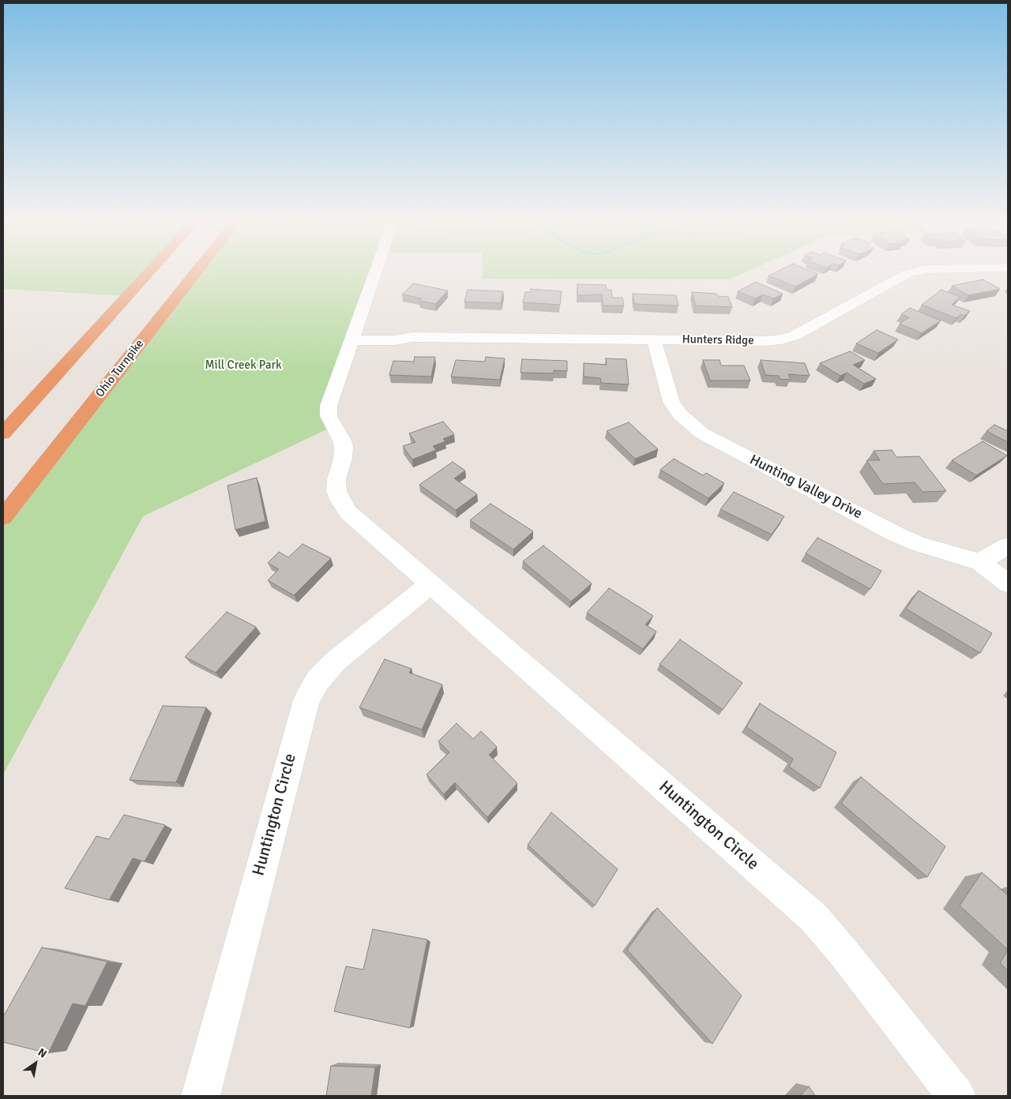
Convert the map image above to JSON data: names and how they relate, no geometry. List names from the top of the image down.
{
  "streets": {
    "highway": ["Ohio Turnpike"],
    "street": ["Hunters Ridge", "Hunting Valley Drive", "Huntington Circle"]
  },
  "crossings": [
    ["Hunters Ridge", "Hunting Valley Drive"],
    ["Hunters Ridge", "Huntington Circle"]
  ],
  "parks": ["Mill Creek Park"],
  "north": "top right"
}
